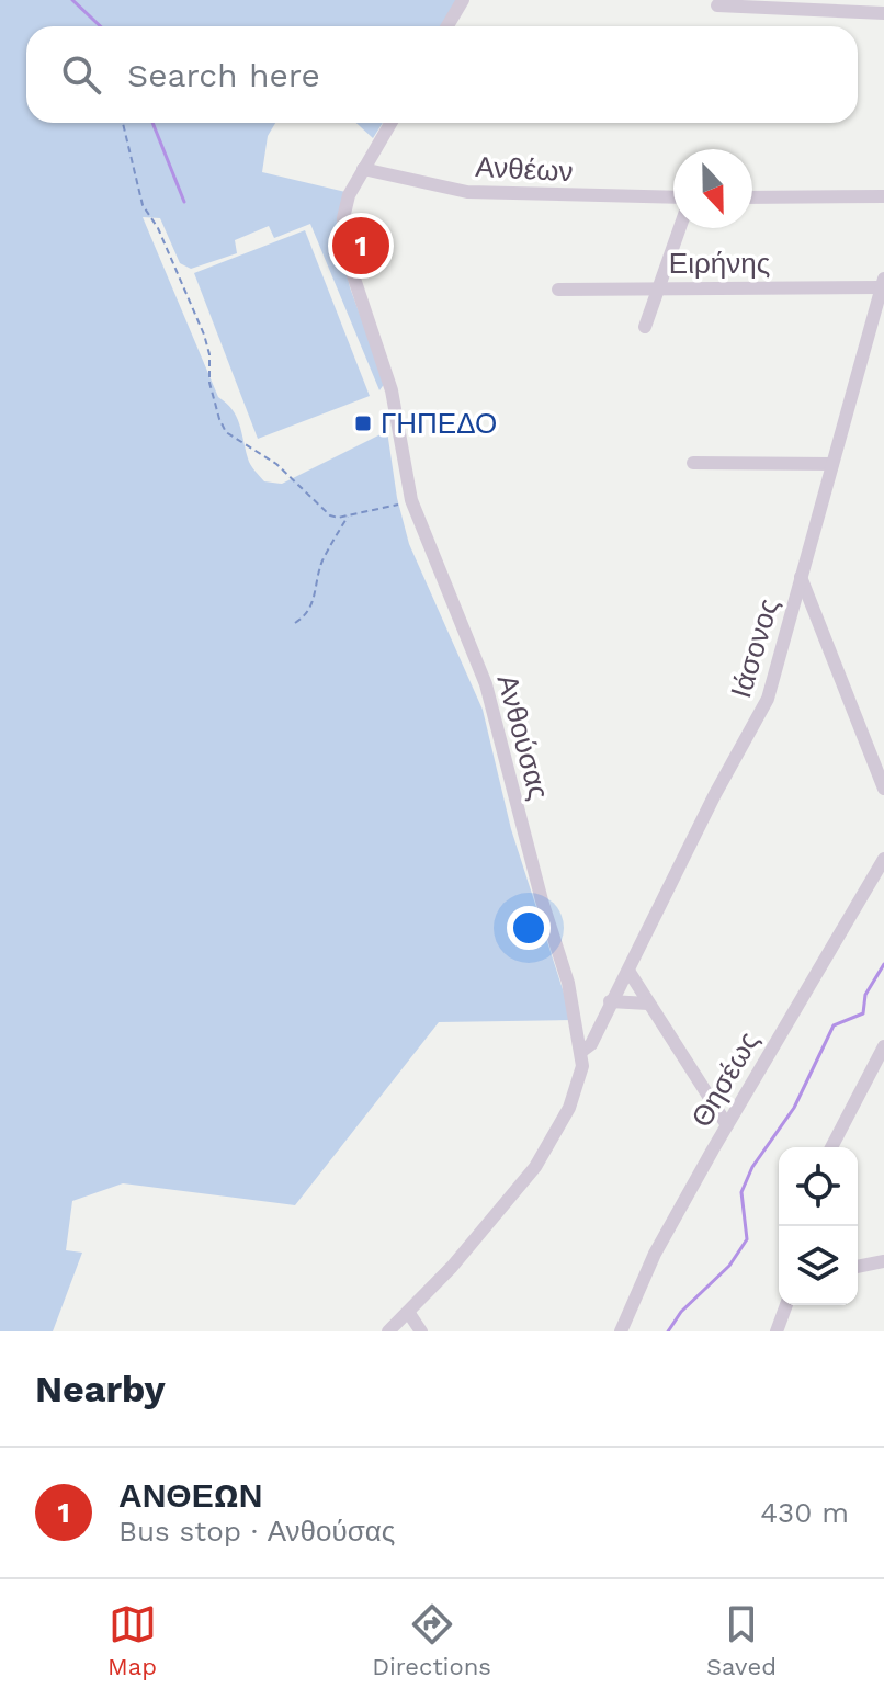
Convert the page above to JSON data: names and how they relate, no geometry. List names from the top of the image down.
{
  "streets": {
    "street": [
      "Ανθέων",
      "Ειρήνης",
      "Ιάσονος",
      "Ανθούσας",
      "Θησέως"
    ]
  },
  "crossings": [
    ["Ανθέων", "Ανθούσας"],
    ["Ειρήνης", "Ιάσονος"],
    ["Ιάσονος", "Ανθούσας"]
  ],
  "places": {
    "transit": ["ΓΗΠΕΔΟ"]
  },
  "north": "bottom",
  "page": {
    "search": "Search here",
    "pins": "1",
    "heading": "Nearby",
    "list": [
      {
        "mark": "1",
        "name": "ΑΝΘΕΩΝ",
        "note": "Bus stop · Ανθούσας",
        "value": "430 m"
      }
    ],
    "nav": ["Map", "Directions", "Saved"]
  }
}
